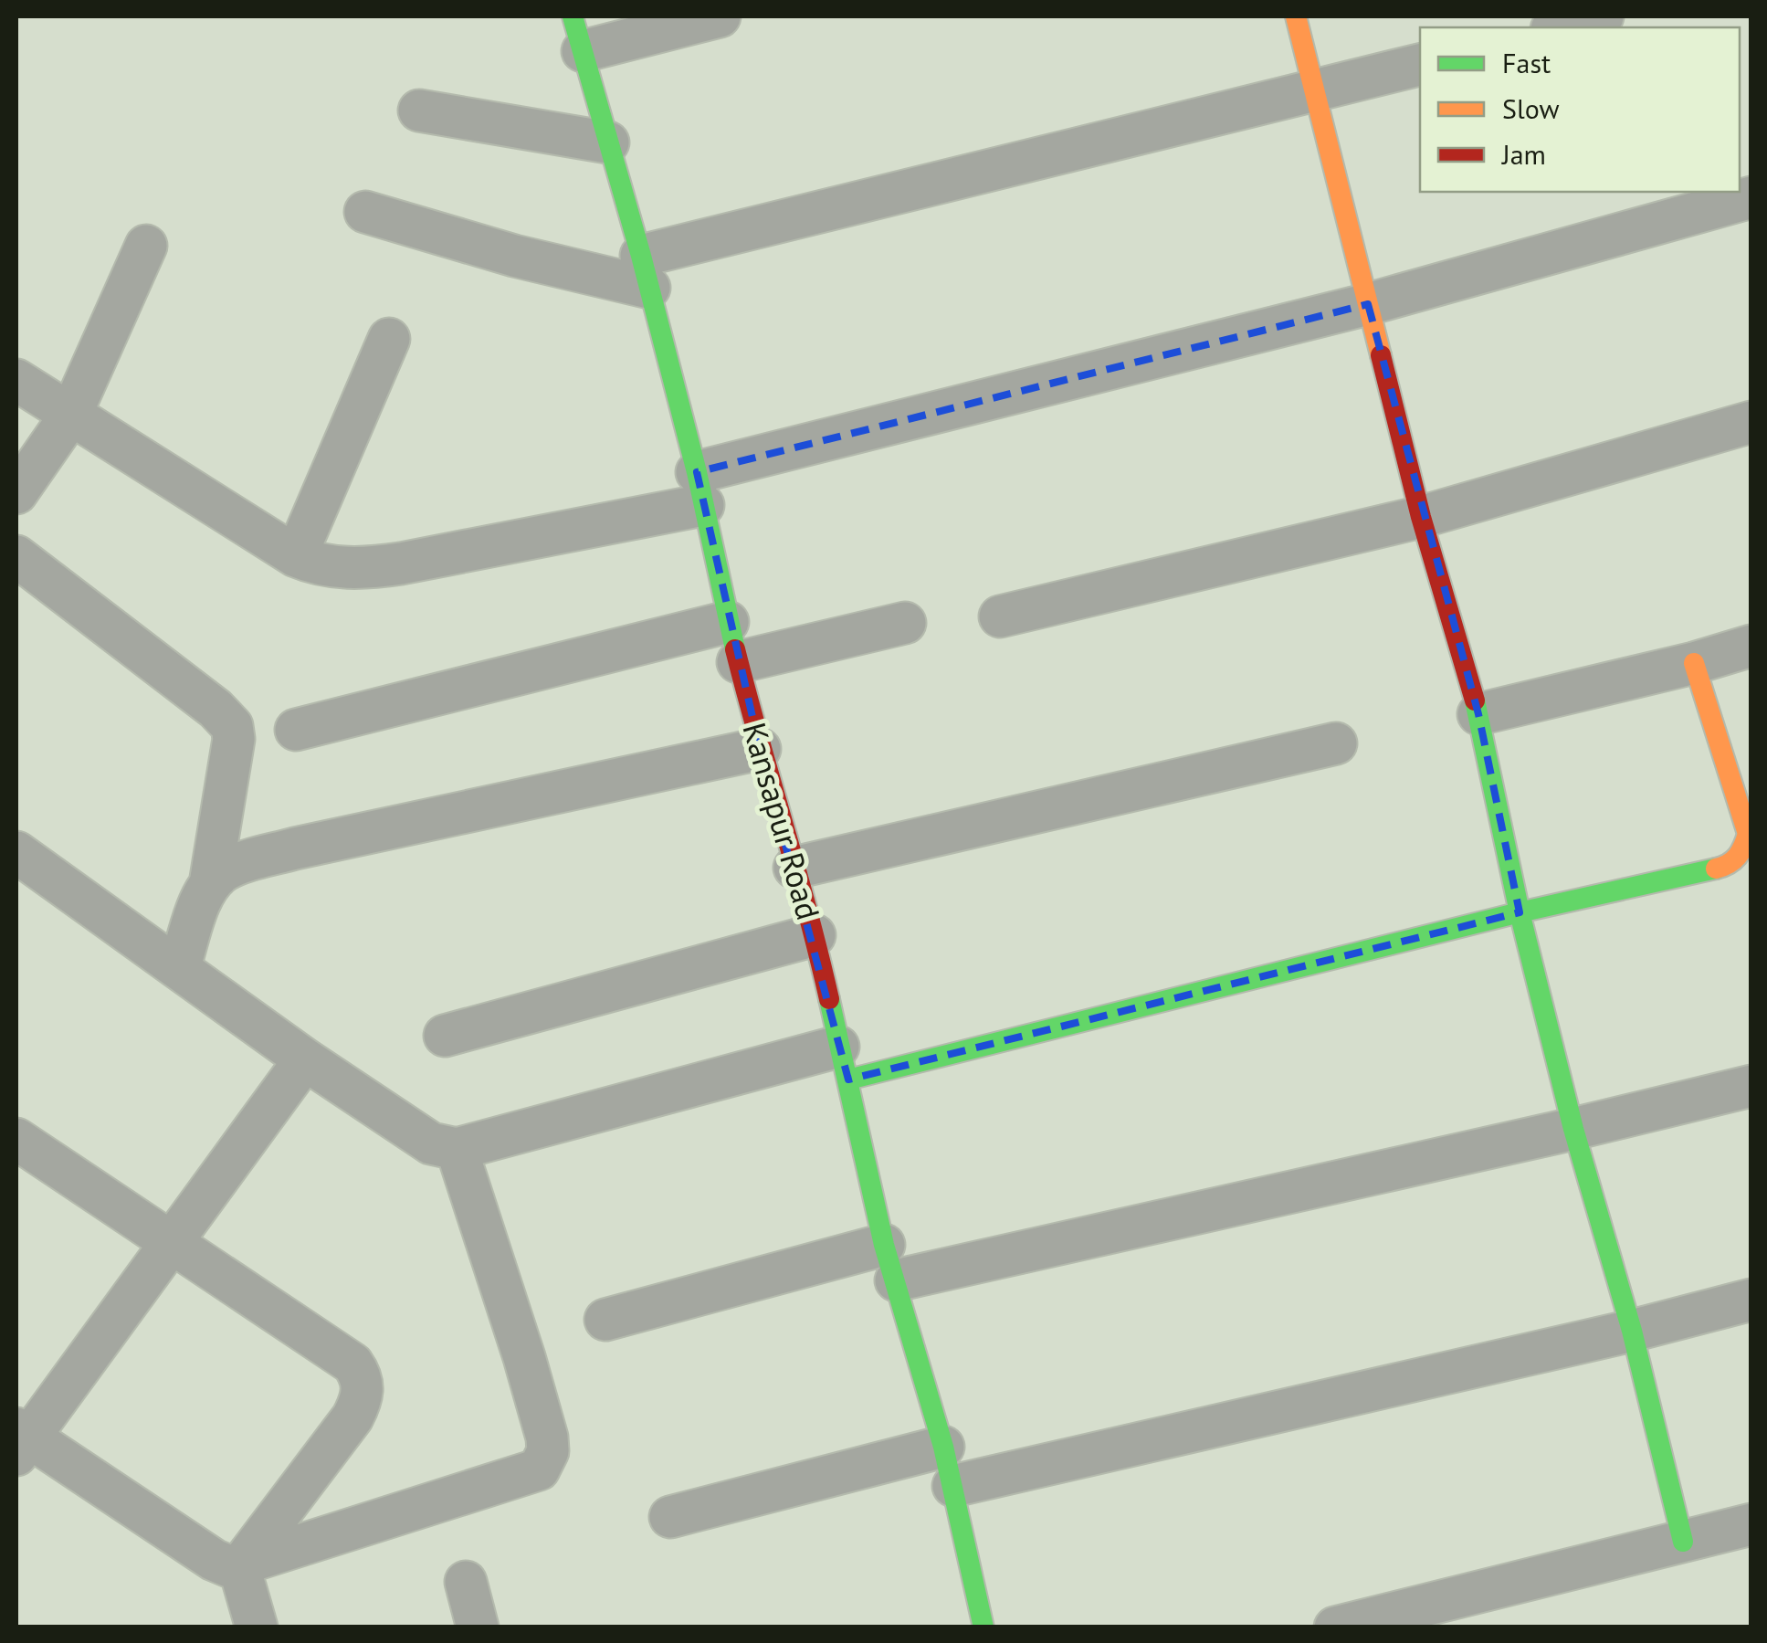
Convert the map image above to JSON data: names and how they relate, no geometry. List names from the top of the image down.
{
  "streets": {
    "street": ["Kansapur Road"]
  },
  "legend": ["Fast", "Slow", "Jam"]
}
